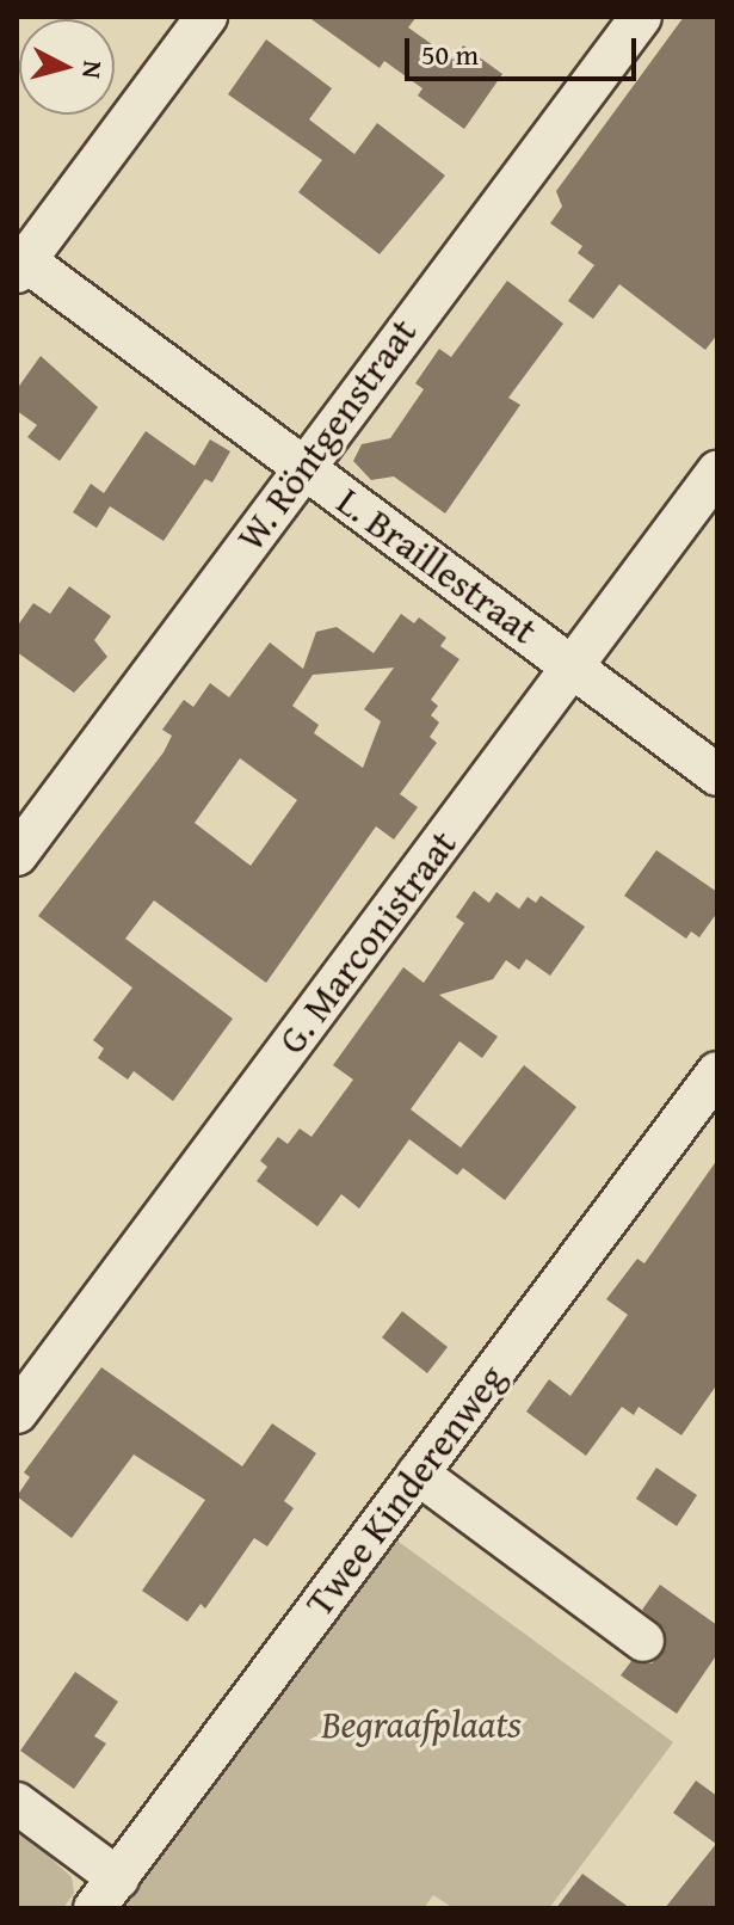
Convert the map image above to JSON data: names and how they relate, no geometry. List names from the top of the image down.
{
  "streets": {
    "street": [
      "W. Röntgenstraat",
      "L. Braillestraat",
      "G. Marconistraat",
      "Twee Kinderenweg"
    ]
  },
  "crossings": [
    ["W. Röntgenstraat", "L. Braillestraat"],
    ["L. Braillestraat", "G. Marconistraat"]
  ],
  "parks": ["Begraafplaats"],
  "scale_bar": "50 m",
  "north": "right"
}
